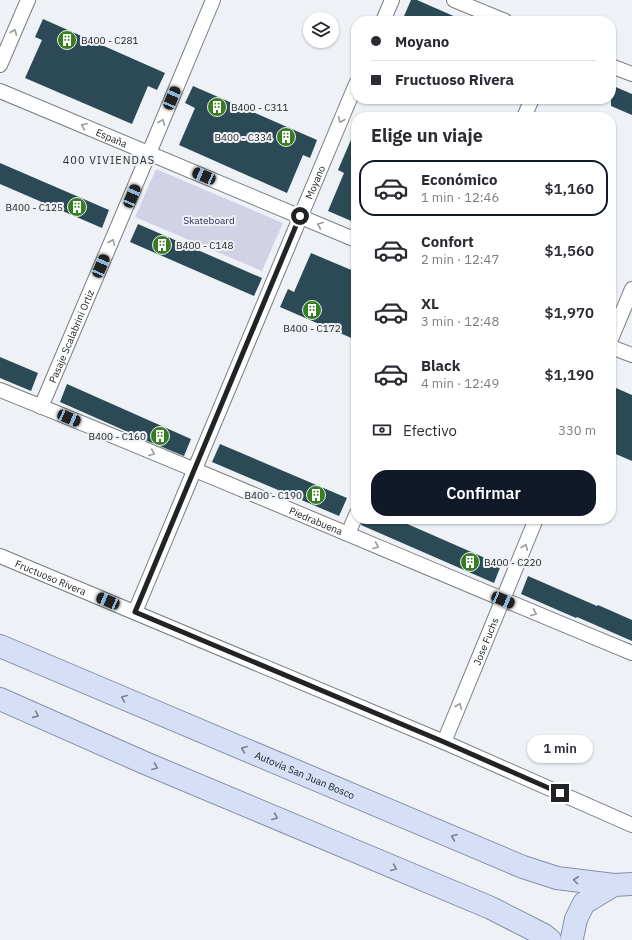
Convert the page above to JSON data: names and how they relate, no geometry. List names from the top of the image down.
{
  "streets": {
    "main road": ["Autovía San Juan Bosco"],
    "street": [
      "España",
      "Moyano",
      "Pasaje Scalabrini Ortiz",
      "Piedrabuena",
      "Fructuoso Rivera",
      "Jose Fuchs"
    ]
  },
  "crossings": [
    ["España", "Moyano"],
    ["España", "Pasaje Scalabrini Ortiz"],
    ["Moyano", "Piedrabuena"],
    ["Moyano", "Fructuoso Rivera"],
    ["Pasaje Scalabrini Ortiz", "Piedrabuena"],
    ["Piedrabuena", "Jose Fuchs"],
    ["Fructuoso Rivera", "Jose Fuchs"]
  ],
  "one_way": [
    "España",
    "Pasaje Scalabrini Ortiz",
    "Piedrabuena",
    "Jose Fuchs"
  ],
  "districts": ["400 VIVIENDAS"],
  "parks": ["Skateboard"],
  "places": {
    "building": [
      "B400 - C281",
      "B400 - C311",
      "B400 - C334",
      "B400 - C125",
      "B400 - C148",
      "B400 - C172",
      "B400 - C160",
      "B400 - C190",
      "B400 - C220"
    ]
  },
  "page": {
    "banner": ["Moyano", "Fructuoso Rivera"],
    "heading": "Elige un viaje",
    "list": [
      {
        "name": "Económico",
        "note": "1 min · 12:46",
        "value": "$1,160"
      },
      {
        "name": "Confort",
        "note": "2 min · 12:47",
        "value": "$1,560"
      },
      {
        "name": "XL",
        "note": "3 min · 12:48",
        "value": "$1,970"
      },
      {
        "name": "Black",
        "note": "4 min · 12:49",
        "value": "$1,190"
      }
    ],
    "pay": ["Efectivo", "330 m"],
    "buttons": "Confirmar",
    "bubble": "1 min"
  }
}
